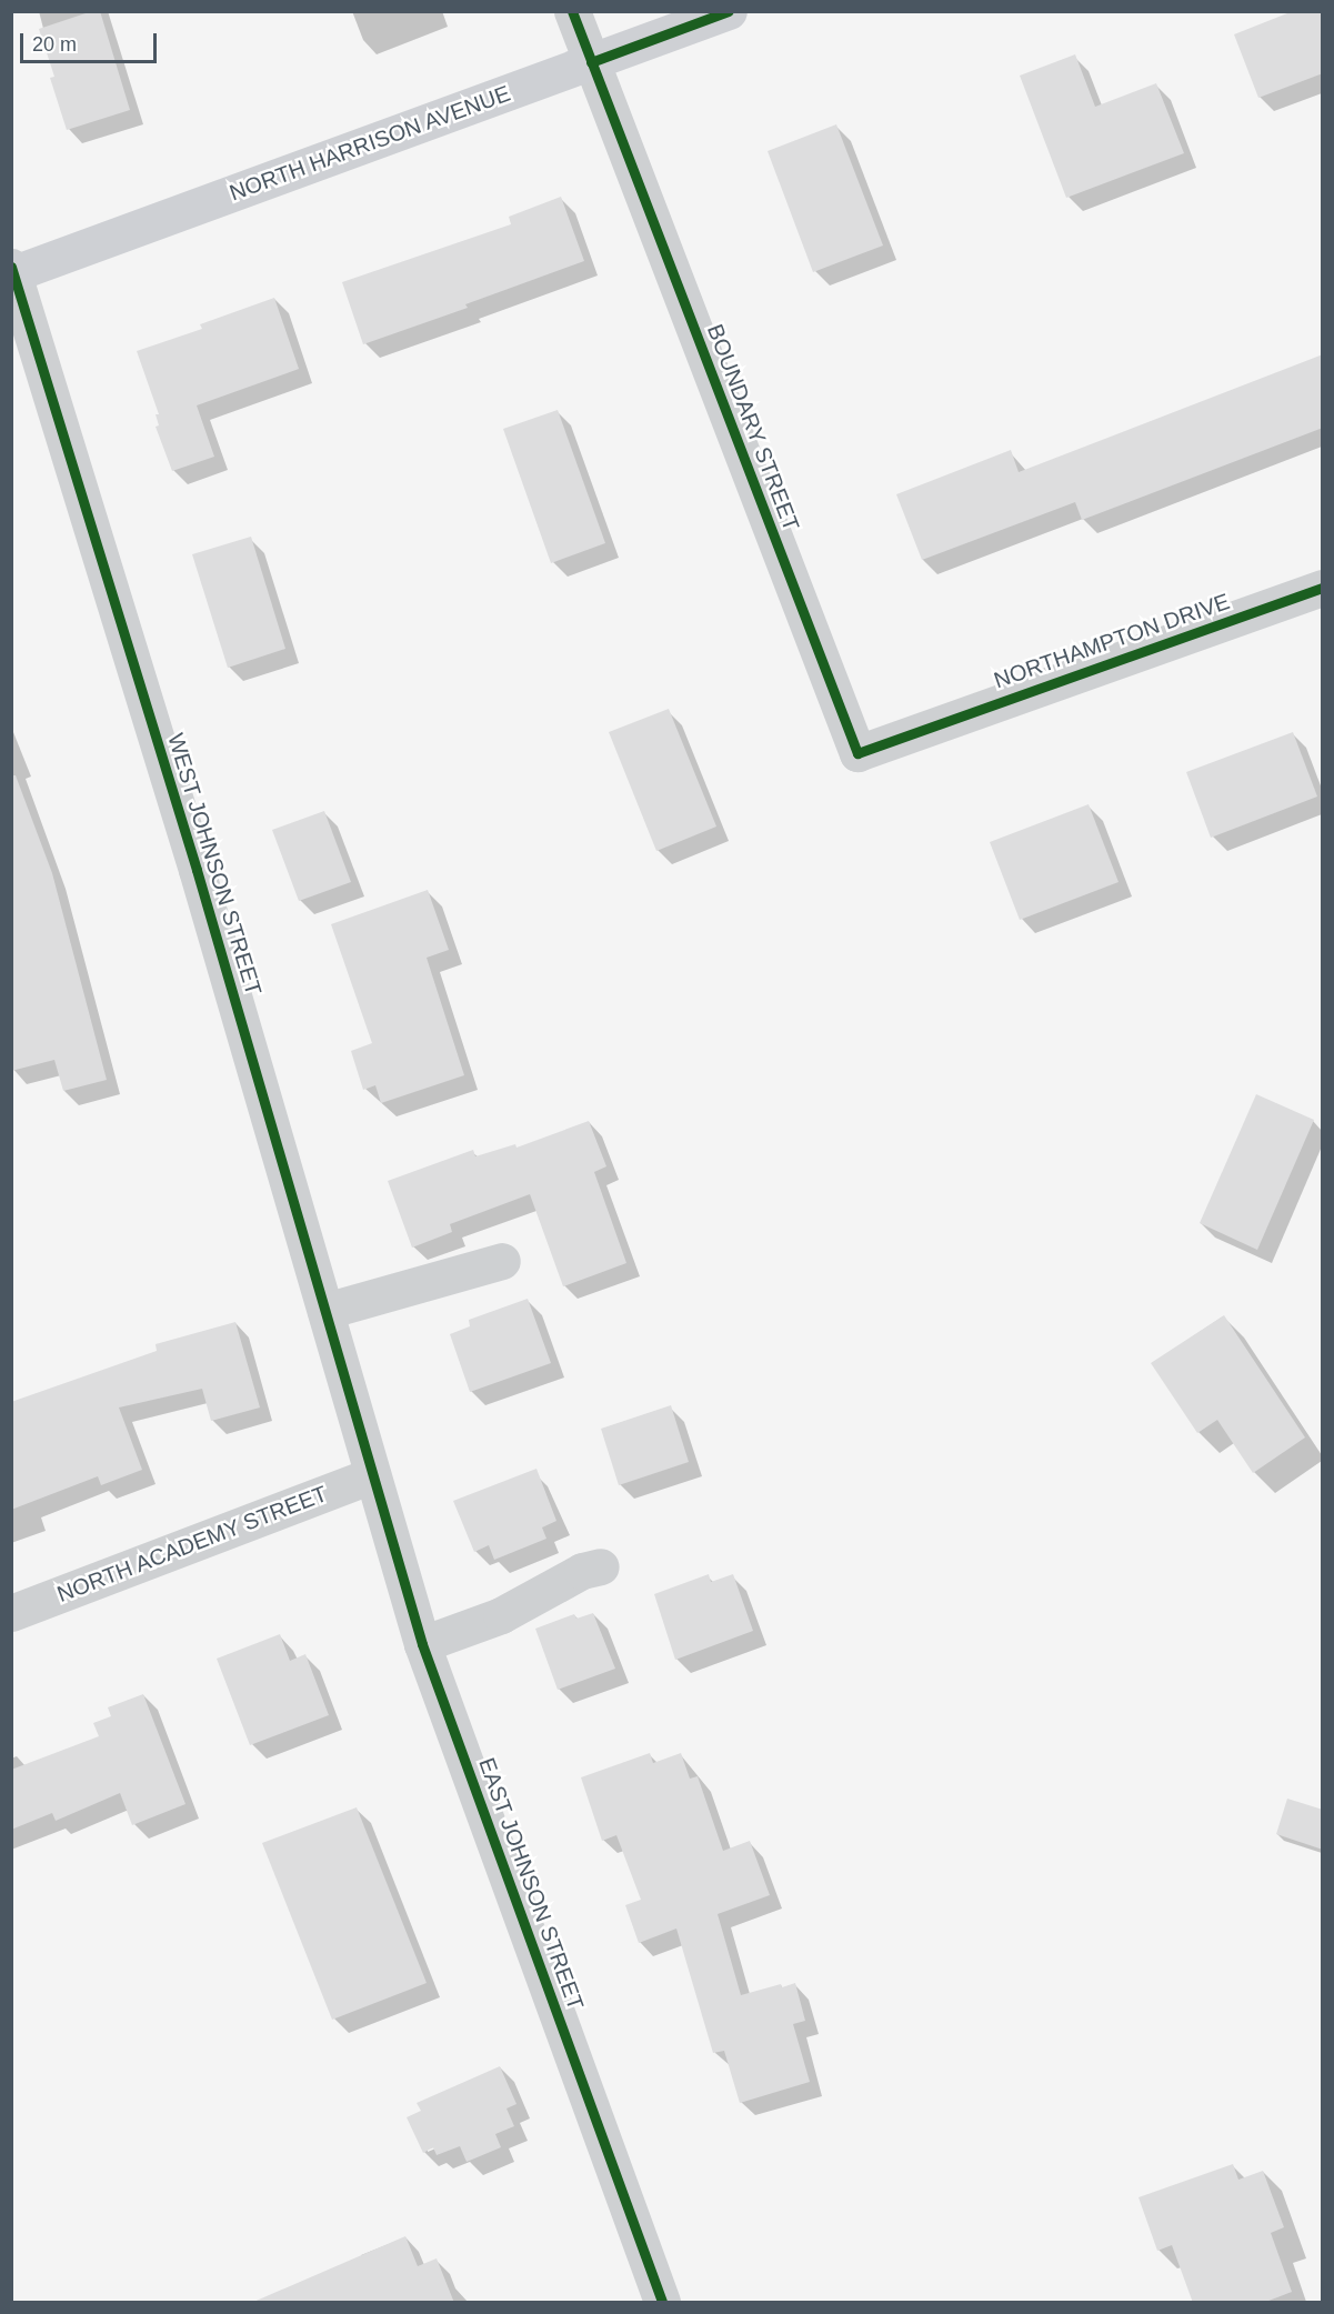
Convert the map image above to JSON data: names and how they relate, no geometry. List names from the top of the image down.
{
  "streets": {
    "main road": ["NORTH HARRISON AVENUE"],
    "street": [
      "BOUNDARY STREET",
      "NORTHAMPTON DRIVE",
      "WEST JOHNSON STREET",
      "NORTH ACADEMY STREET",
      "EAST JOHNSON STREET"
    ]
  },
  "crossings": [
    ["NORTH HARRISON AVENUE", "BOUNDARY STREET"],
    ["NORTH HARRISON AVENUE", "WEST JOHNSON STREET"],
    ["BOUNDARY STREET", "NORTHAMPTON DRIVE"],
    ["WEST JOHNSON STREET", "NORTH ACADEMY STREET"],
    ["WEST JOHNSON STREET", "EAST JOHNSON STREET"],
    ["NORTH ACADEMY STREET", "EAST JOHNSON STREET"]
  ],
  "scale_bar": "20 m"
}
